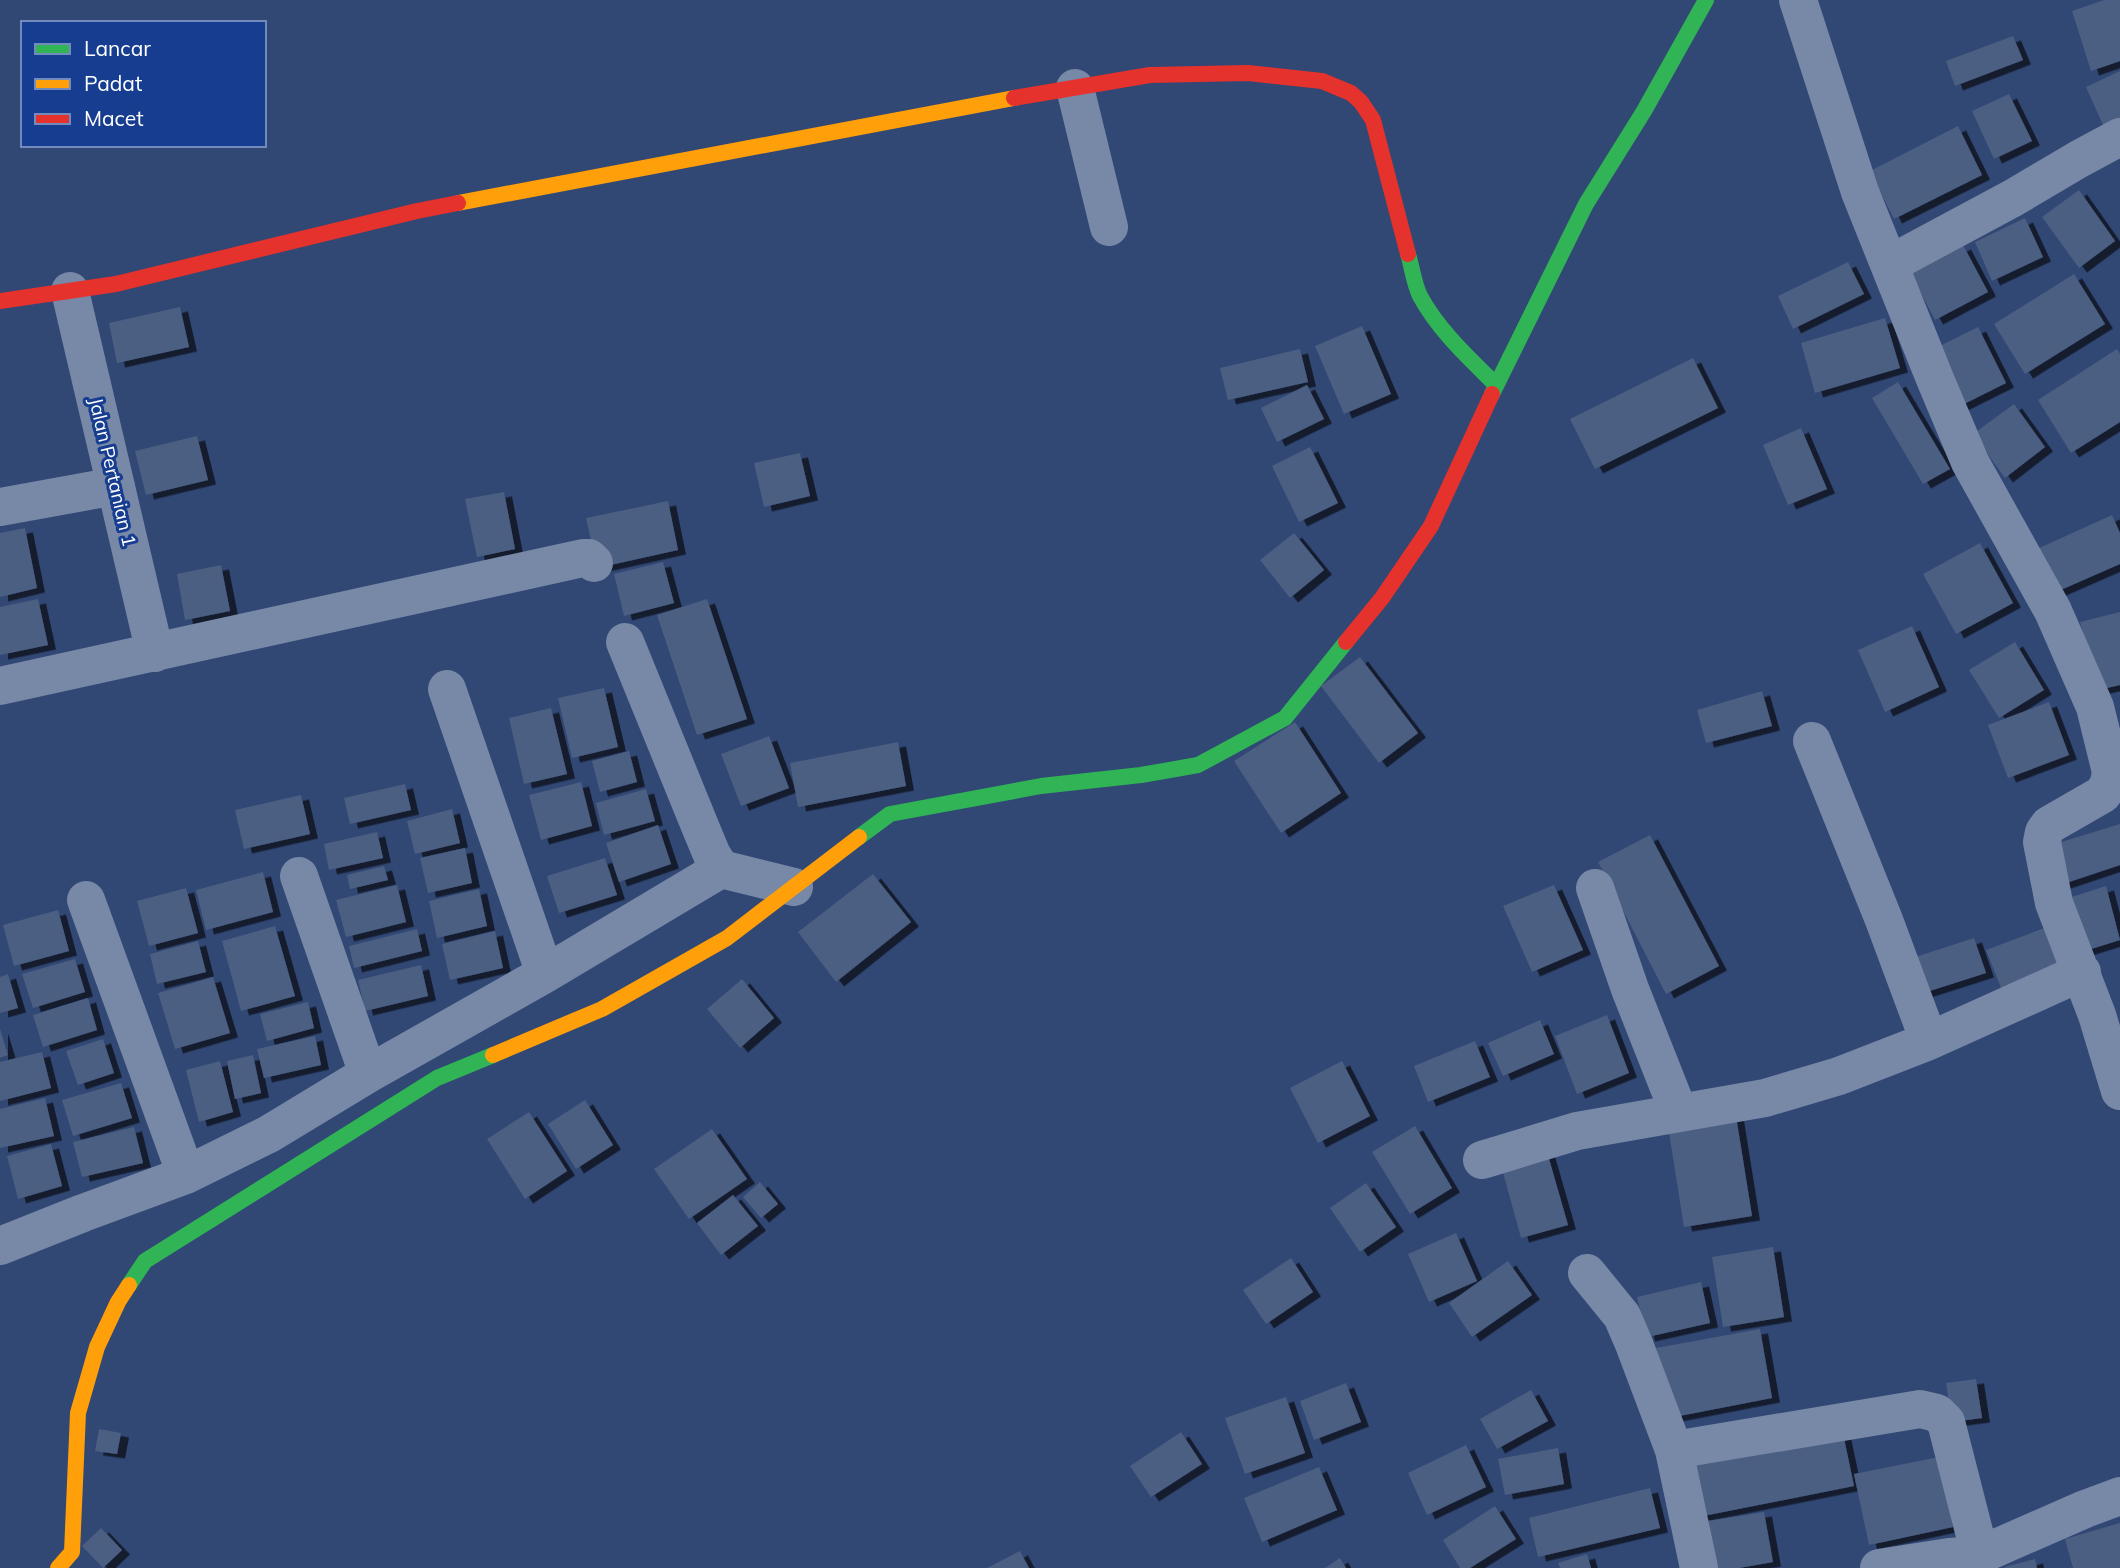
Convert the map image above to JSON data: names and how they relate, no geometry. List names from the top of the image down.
{
  "streets": {
    "street": ["Jalan Pertanian 1"]
  },
  "legend": ["Lancar", "Padat", "Macet"]
}
